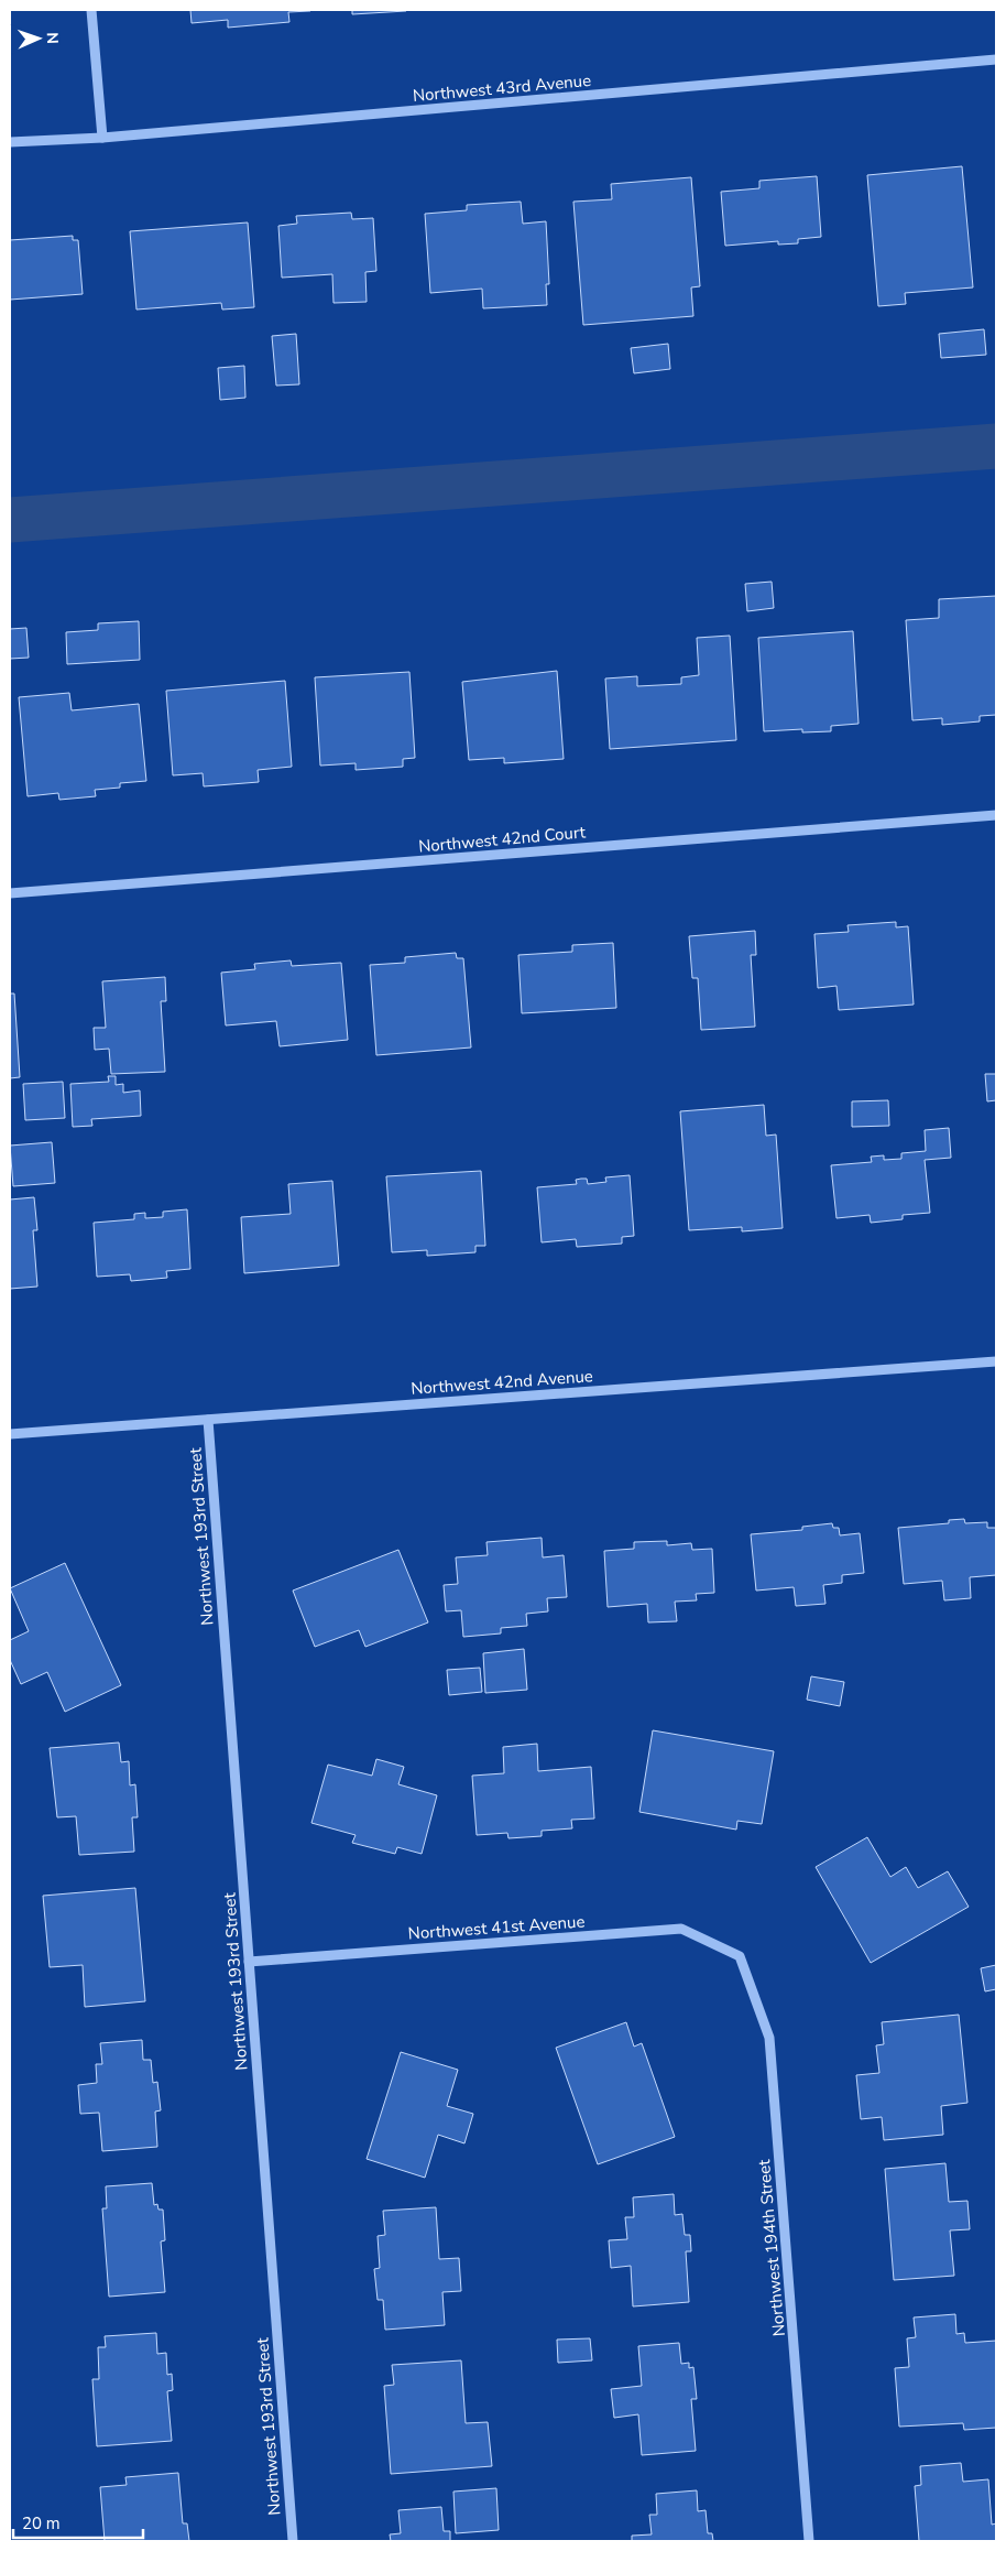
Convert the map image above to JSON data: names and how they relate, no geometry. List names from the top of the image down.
{
  "streets": {
    "street": [
      "Northwest 43rd Avenue",
      "Northwest 42nd Court",
      "Northwest 42nd Avenue",
      "Northwest 193rd Street",
      "Northwest 41st Avenue",
      "Northwest 194th Street"
    ]
  },
  "crossings": [
    ["Northwest 42nd Avenue", "Northwest 193rd Street"],
    ["Northwest 193rd Street", "Northwest 41st Avenue"],
    ["Northwest 41st Avenue", "Northwest 194th Street"]
  ],
  "scale_bar": "20 m",
  "north": "right"
}
